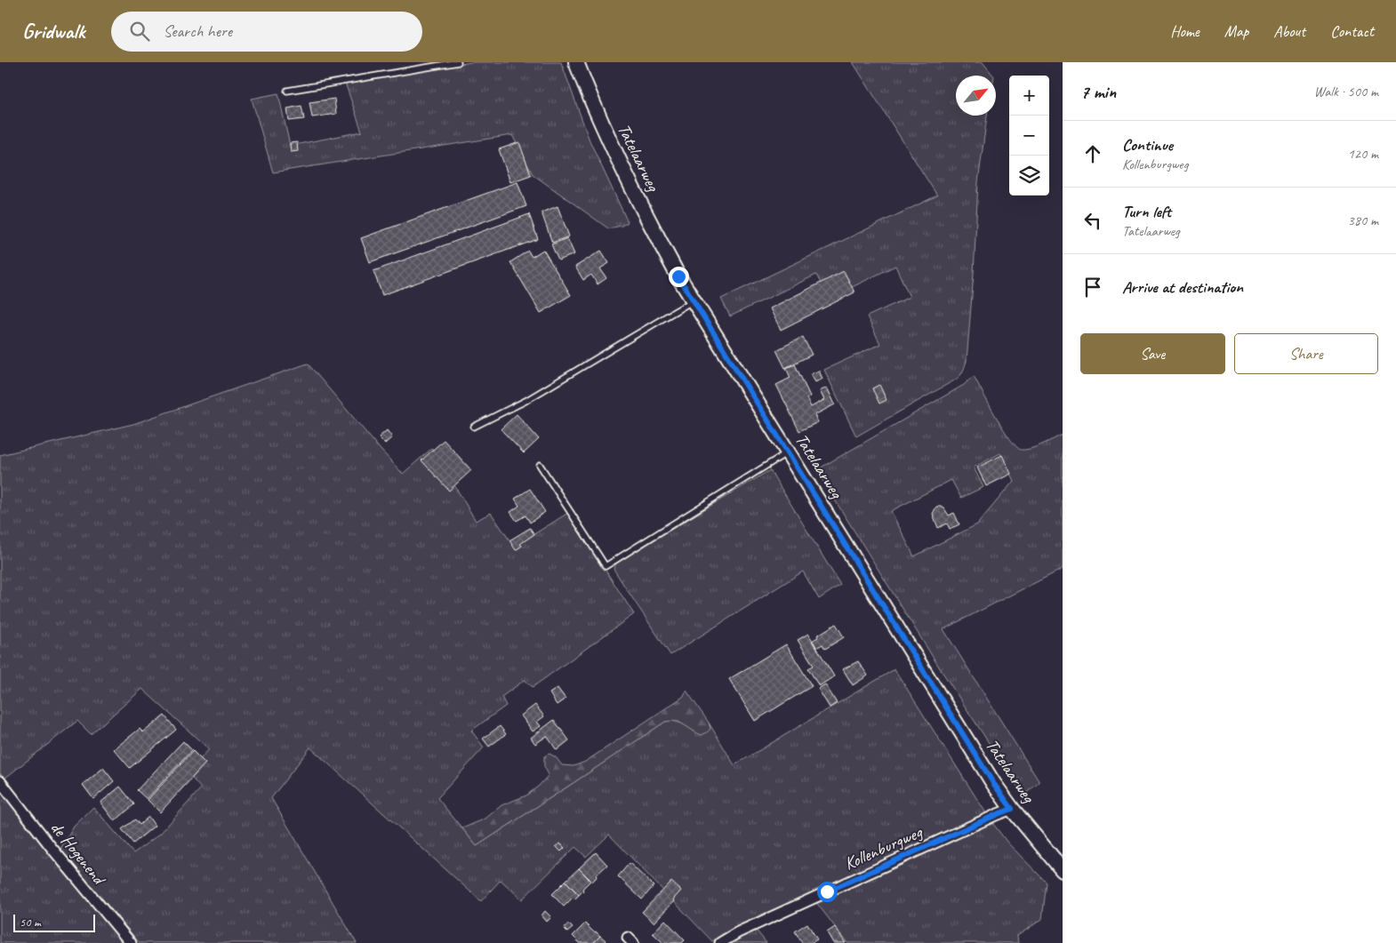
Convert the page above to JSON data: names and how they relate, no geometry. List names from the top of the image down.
{
  "streets": {
    "main road": ["Tatelaarweg"],
    "street": ["Kollenburgweg", "de Hogenend"]
  },
  "crossings": [
    ["Tatelaarweg", "Kollenburgweg"]
  ],
  "scale_bar": "50 m",
  "north": "top right",
  "page": {
    "header": "Gridwalk",
    "search": "Search here",
    "nav": [
      "Home",
      "Map",
      "About",
      "Contact"
    ],
    "heading": ["7 min", "Walk · 500 m"],
    "map_buttons": ["+", "−"],
    "list": [
      ["Continue", "Kollenburgweg", "120 m"],
      ["Turn left", "Tatelaarweg", "380 m"],
      "Arrive at destination"
    ],
    "buttons": ["Save", "Share"],
    "scale": "50 m"
  }
}
